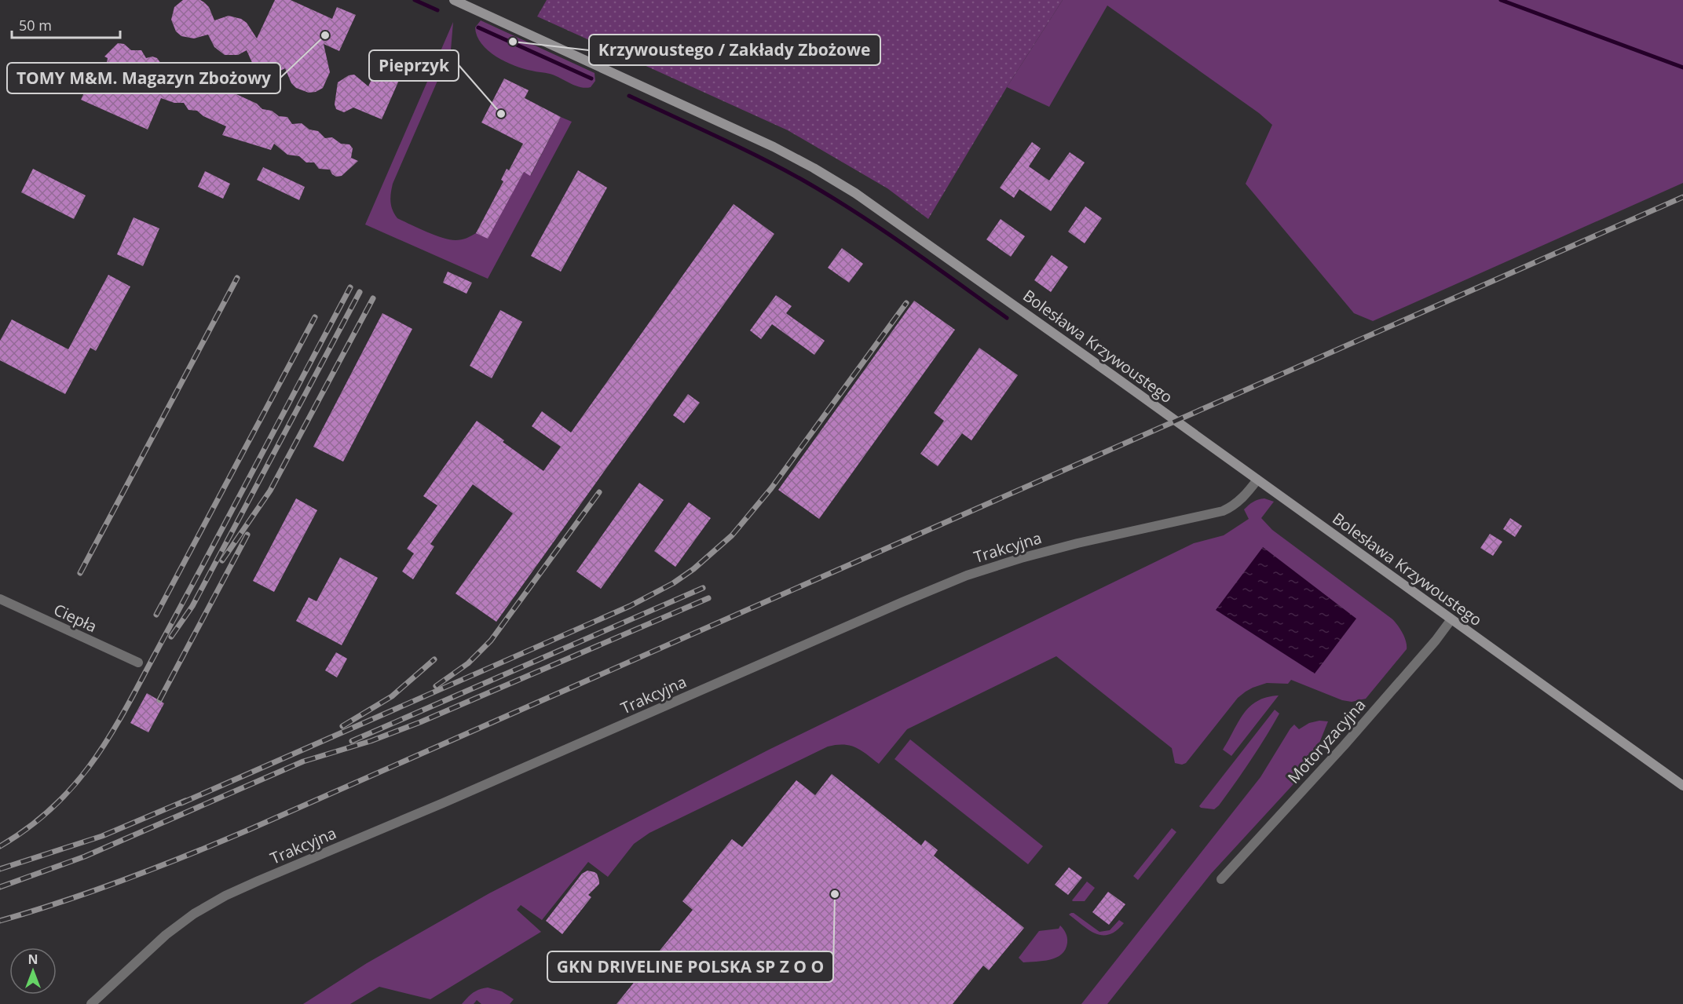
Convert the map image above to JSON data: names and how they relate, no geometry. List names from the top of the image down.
{
  "streets": {
    "street": [
      "Bolesława Krzywoustego",
      "Trakcyjna",
      "Ciepła",
      "Motoryzacyjna"
    ]
  },
  "crossings": [
    ["Bolesława Krzywoustego", "Trakcyjna"],
    ["Bolesława Krzywoustego", "Motoryzacyjna"]
  ],
  "places": [
    "TOMY M&M. Magazyn Zbożowy",
    "Krzywoustego / Zakłady Zbożowe",
    "Pieprzyk",
    "GKN DRIVELINE POLSKA SP Z O O"
  ],
  "scale_bar": "50 m",
  "north": "top"
}
